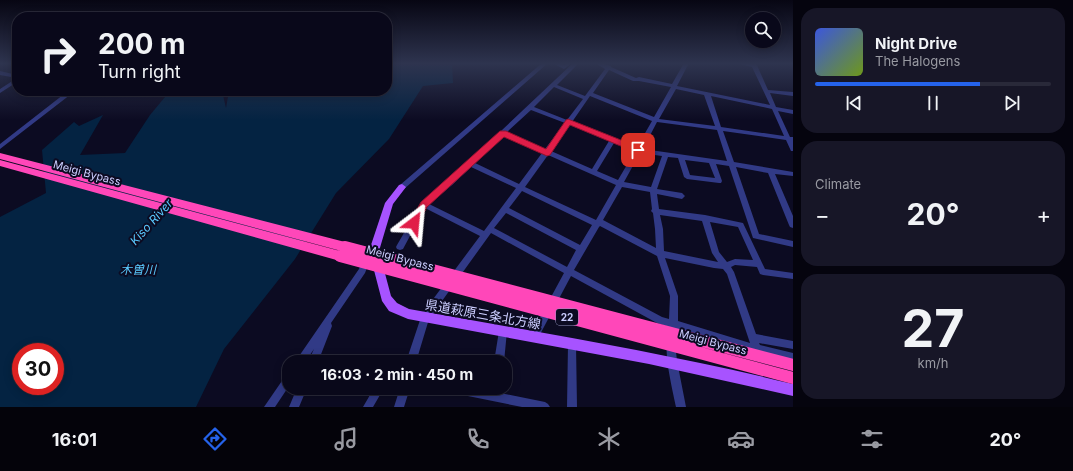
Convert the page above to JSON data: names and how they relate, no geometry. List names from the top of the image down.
{
  "streets": {
    "highway": ["Meigi Bypass", "22"],
    "main road": ["県道萩原三条北方線"]
  },
  "water": ["Kiso River", "木曽川"],
  "page": {
    "turn": ["200 m", "Turn right"],
    "song": ["Night Drive", "The Halogens"],
    "tile": [
      "Climate",
      ["27", "km/h"]
    ],
    "heat": ["−", "20°", "+"],
    "limit": "30",
    "trip": "16:03 · 2 min · 450 m",
    "tabs": ["16:01", "20°"]
  }
}
